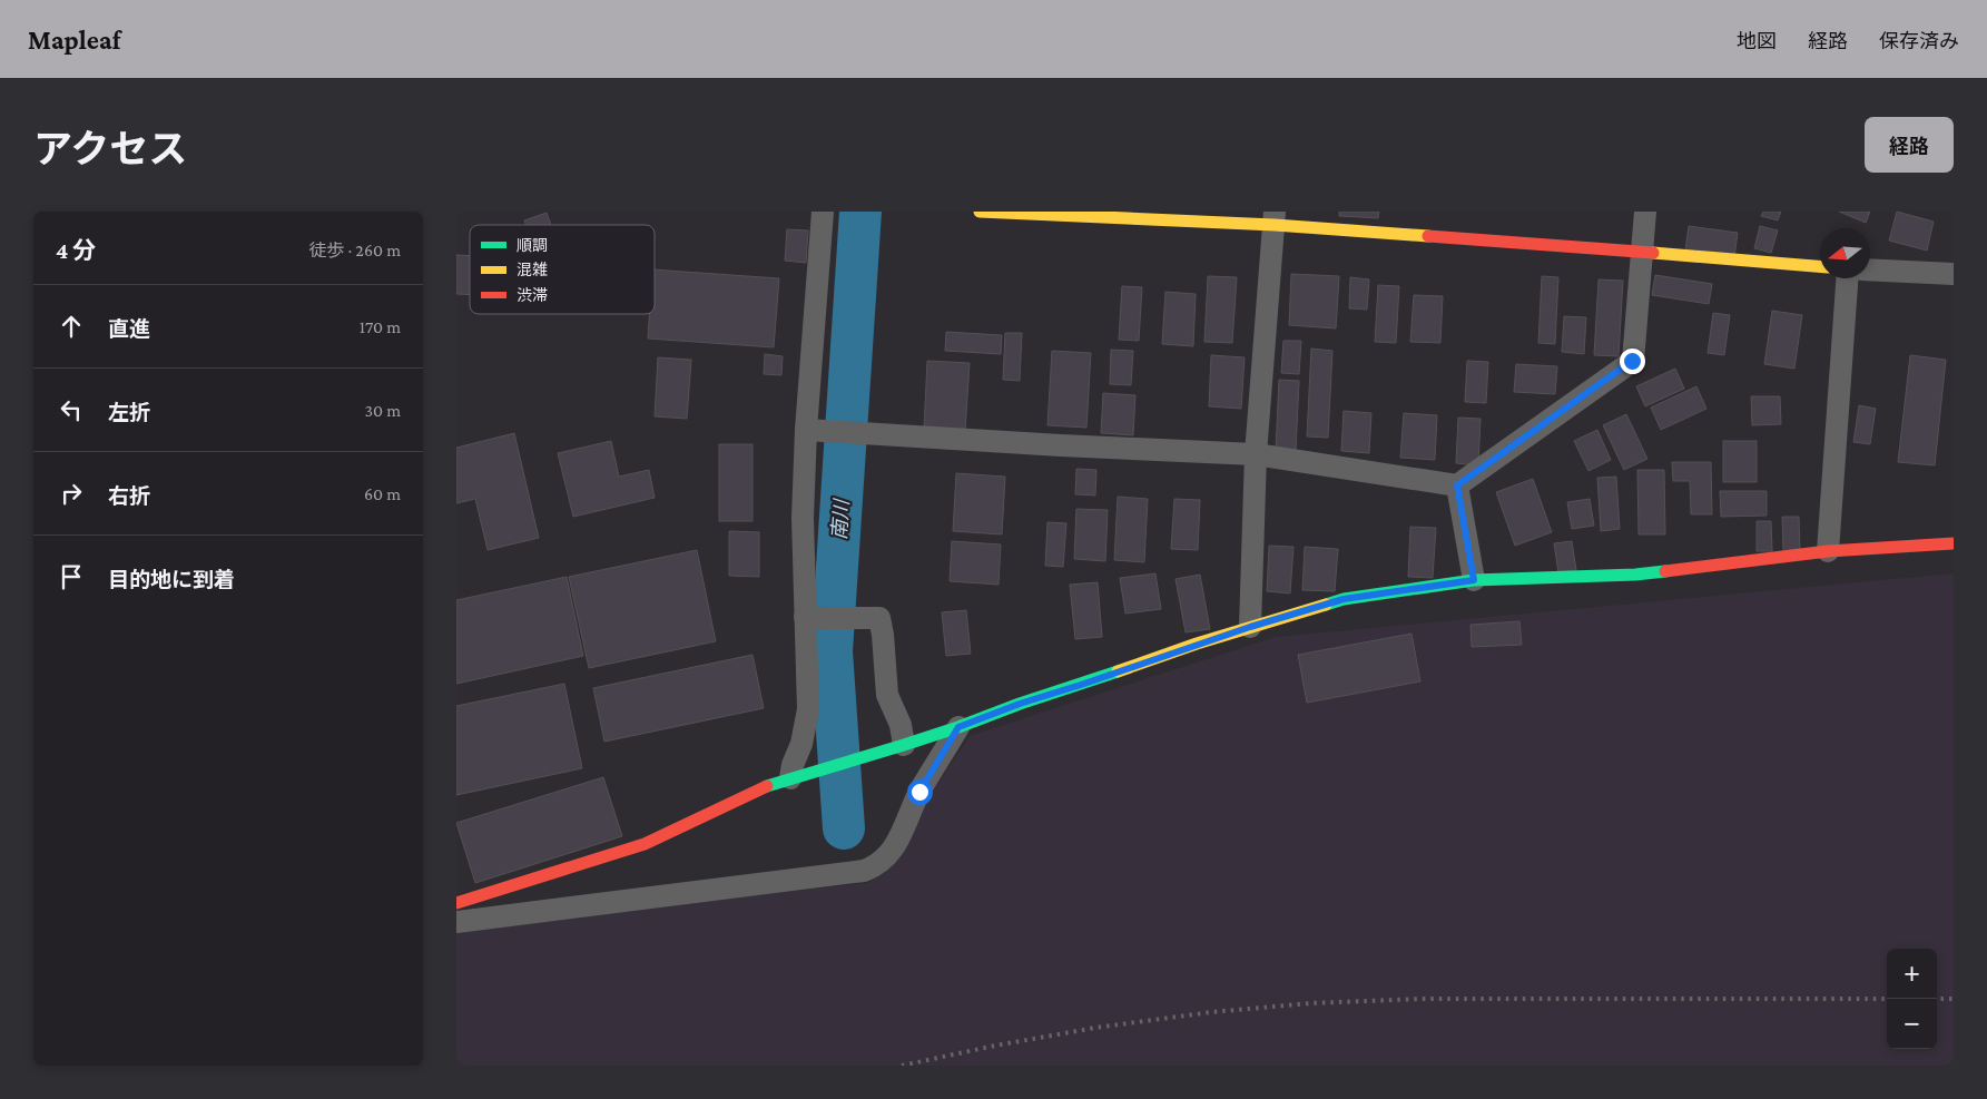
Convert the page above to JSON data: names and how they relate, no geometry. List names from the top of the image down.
{
  "water": ["南川"],
  "legend": ["順調", "混雑", "渋滞"],
  "north": "left",
  "page": {
    "header": "Mapleaf",
    "nav": ["地図", "経路", "保存済み"],
    "title": "アクセス",
    "buttons": "経路",
    "heading": ["4 分", "徒歩 · 260 m"],
    "list": [
      ["直進", "170 m"],
      ["左折", "30 m"],
      ["右折", "60 m"],
      "目的地に到着"
    ],
    "map_buttons": ["+", "−"]
  }
}
